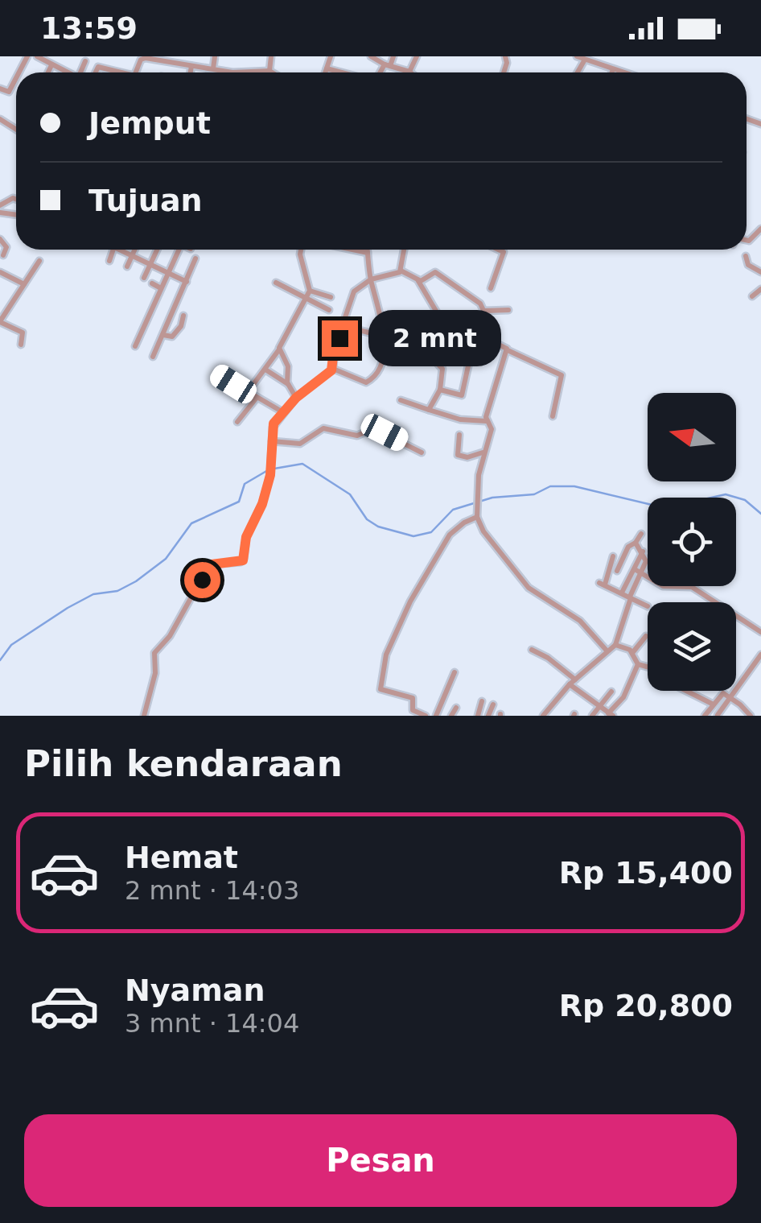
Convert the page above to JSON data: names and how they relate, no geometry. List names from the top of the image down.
{
  "north": "left",
  "page": {
    "status": "13:59",
    "banner": ["Jemput", "Tujuan"],
    "bubble": "2 mnt",
    "heading": "Pilih kendaraan",
    "list": [
      {
        "name": "Hemat",
        "note": "2 mnt · 14:03",
        "value": "Rp 15,400"
      },
      {
        "name": "Nyaman",
        "note": "3 mnt · 14:04",
        "value": "Rp 20,800"
      }
    ],
    "buttons": "Pesan"
  }
}
